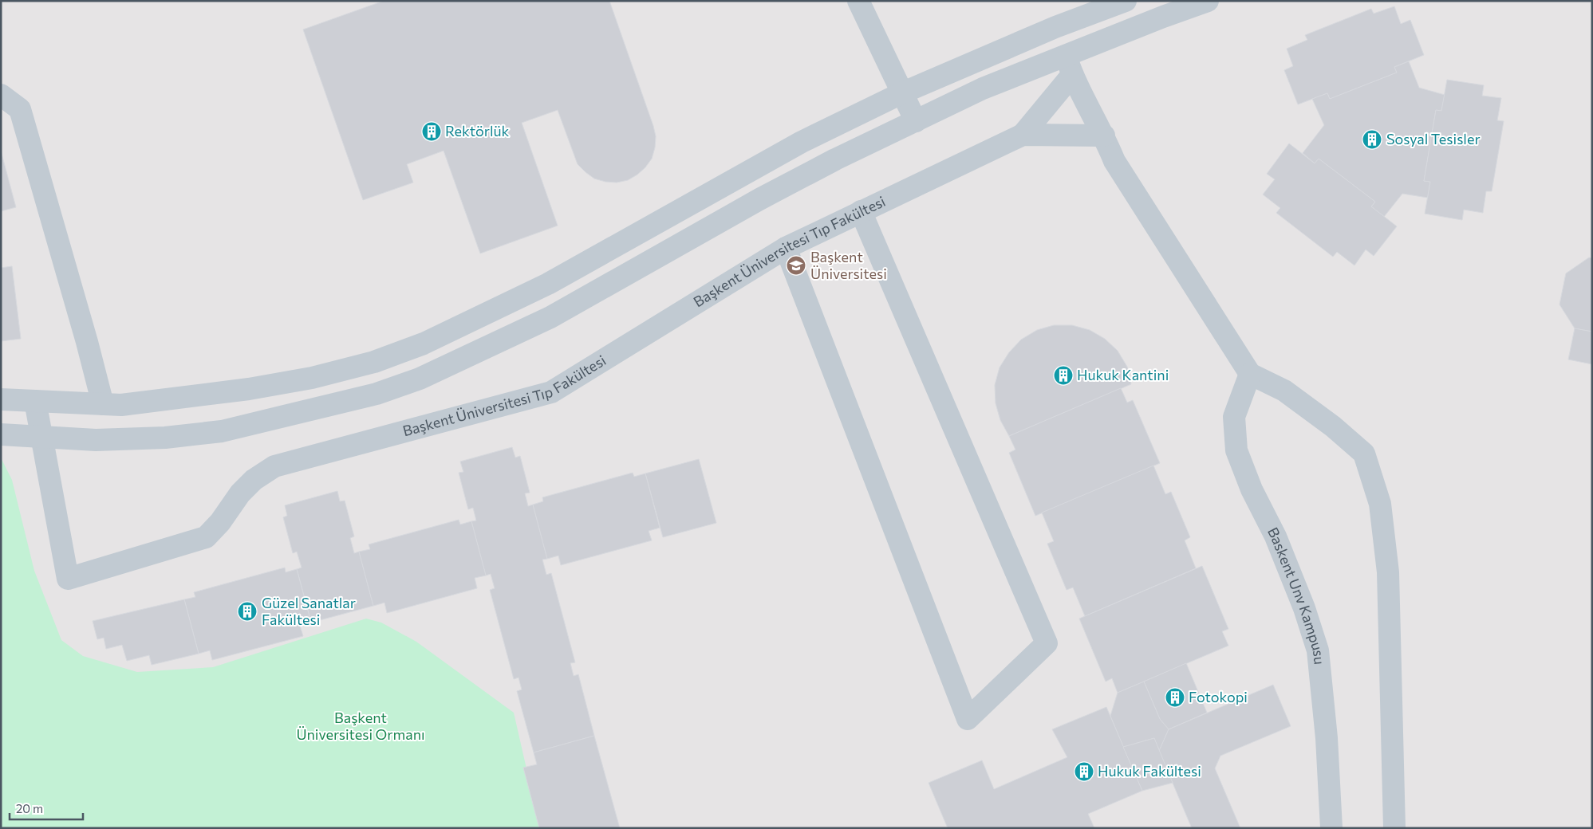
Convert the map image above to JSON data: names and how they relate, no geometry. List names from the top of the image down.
{
  "streets": {
    "street": ["Başkent Üniversitesi Tıp Fakültesi", "Baskent Unv Kampusu"]
  },
  "parks": ["Başkent Üniversitesi Ormanı"],
  "places": {
    "building": [
      "Rektörlük",
      "Sosyal Tesisler",
      "Hukuk Kantini",
      "Güzel Sanatlar Fakültesi",
      "Fotokopi",
      "Hukuk Fakültesi"
    ],
    "school or university": ["Başkent Üniversitesi"]
  },
  "scale_bar": "20 m"
}
